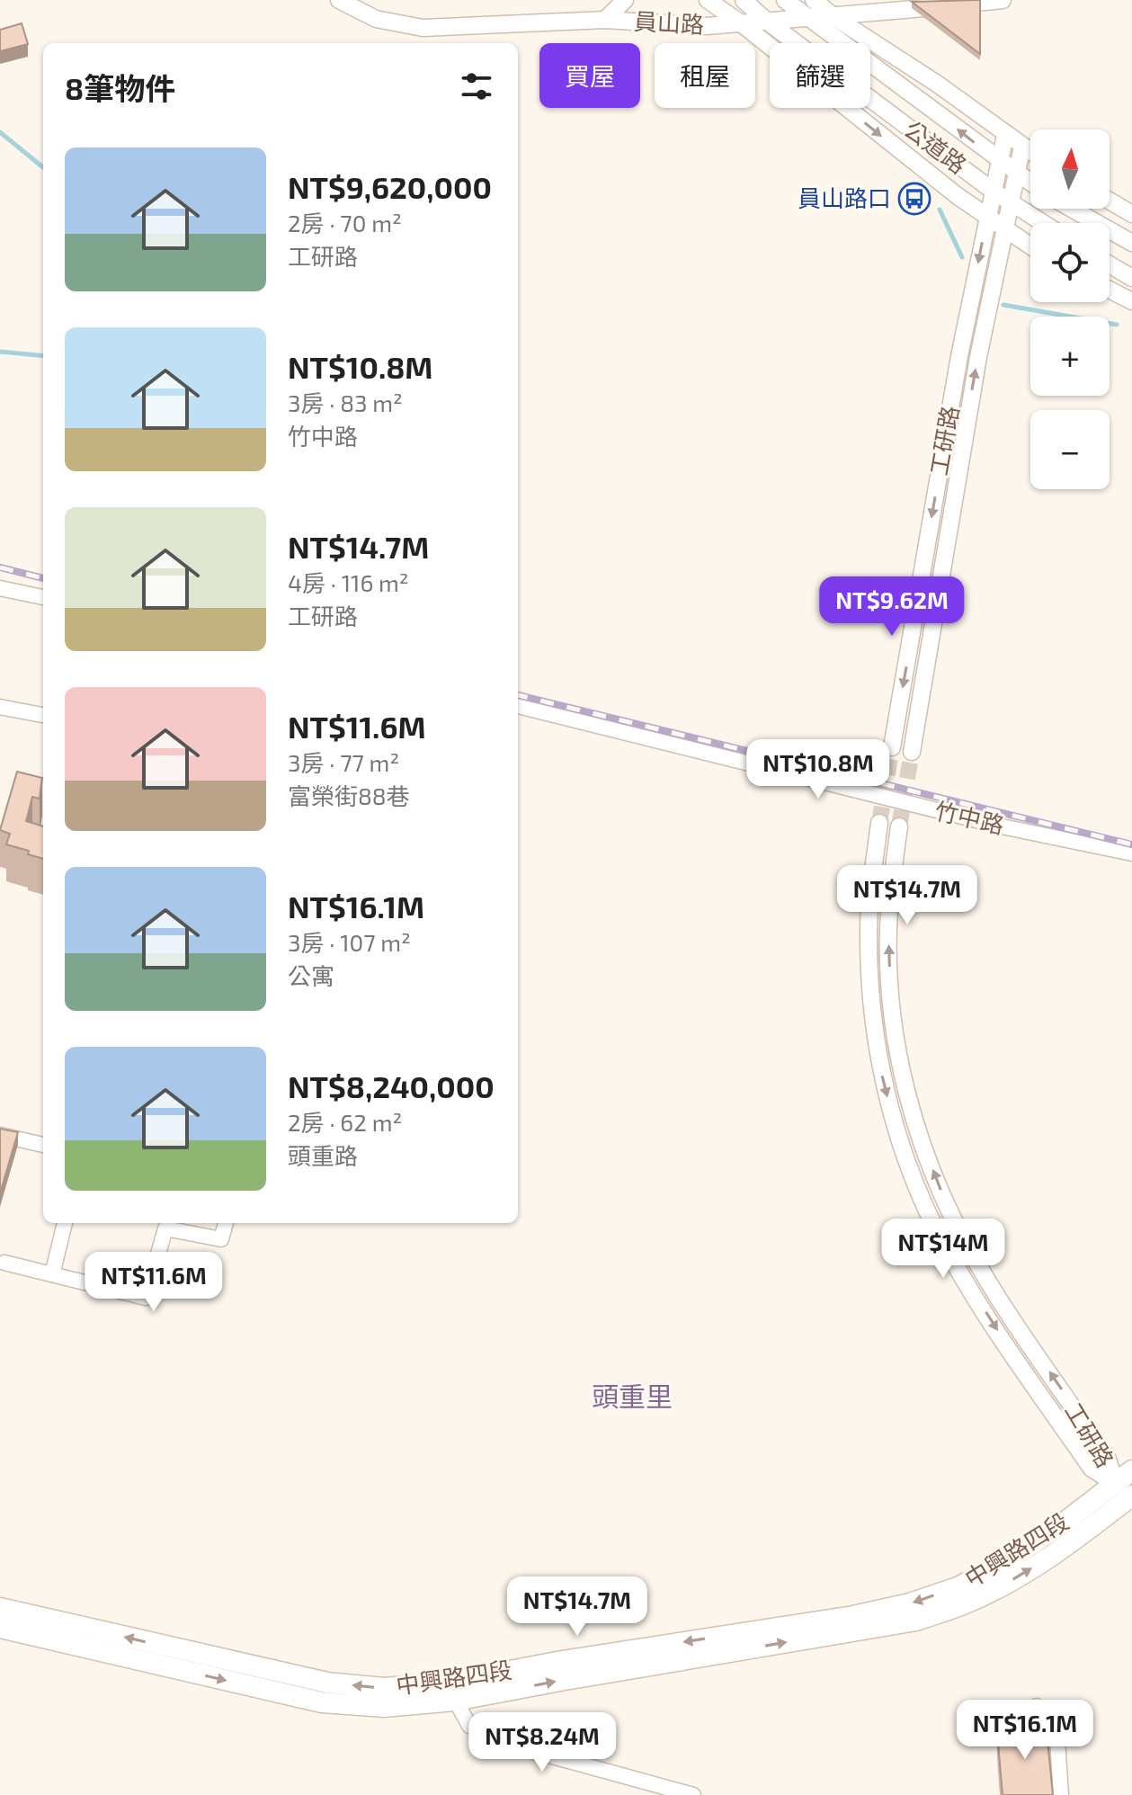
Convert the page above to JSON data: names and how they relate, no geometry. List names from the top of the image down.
{
  "streets": {
    "main road": ["中興路四段"],
    "street": [
      "員山路",
      "公道路",
      "工研路",
      "竹中路"
    ]
  },
  "crossings": [
    ["員山路", "公道路"],
    ["公道路", "工研路"],
    ["工研路", "中興路四段"]
  ],
  "districts": ["頭重里"],
  "places": {
    "bus stop": ["員山路口"]
  },
  "north": "top",
  "page": {
    "chip": ["買屋", "租屋", "篩選"],
    "heading": "8筆物件",
    "map_buttons": ["+", "−"],
    "list": [
      {
        "name": "NT$9,620,000",
        "note": "2房 · 70 m² · 工研路"
      },
      {
        "name": "NT$10.8M",
        "note": "3房 · 83 m² · 竹中路"
      },
      {
        "name": "NT$14.7M",
        "note": "4房 · 116 m² · 工研路"
      },
      {
        "name": "NT$11.6M",
        "note": "3房 · 77 m² · 富榮街88巷"
      },
      {
        "name": "NT$16.1M",
        "note": "3房 · 107 m² · 公寓"
      },
      {
        "name": "NT$8,240,000",
        "note": "2房 · 62 m² · 頭重路"
      }
    ],
    "price": [
      "NT$9.62M",
      "NT$10.8M",
      "NT$14.7M",
      "NT$14M",
      "NT$11.6M",
      "NT$14.7M",
      "NT$16.1M",
      "NT$8.24M"
    ]
  }
}
